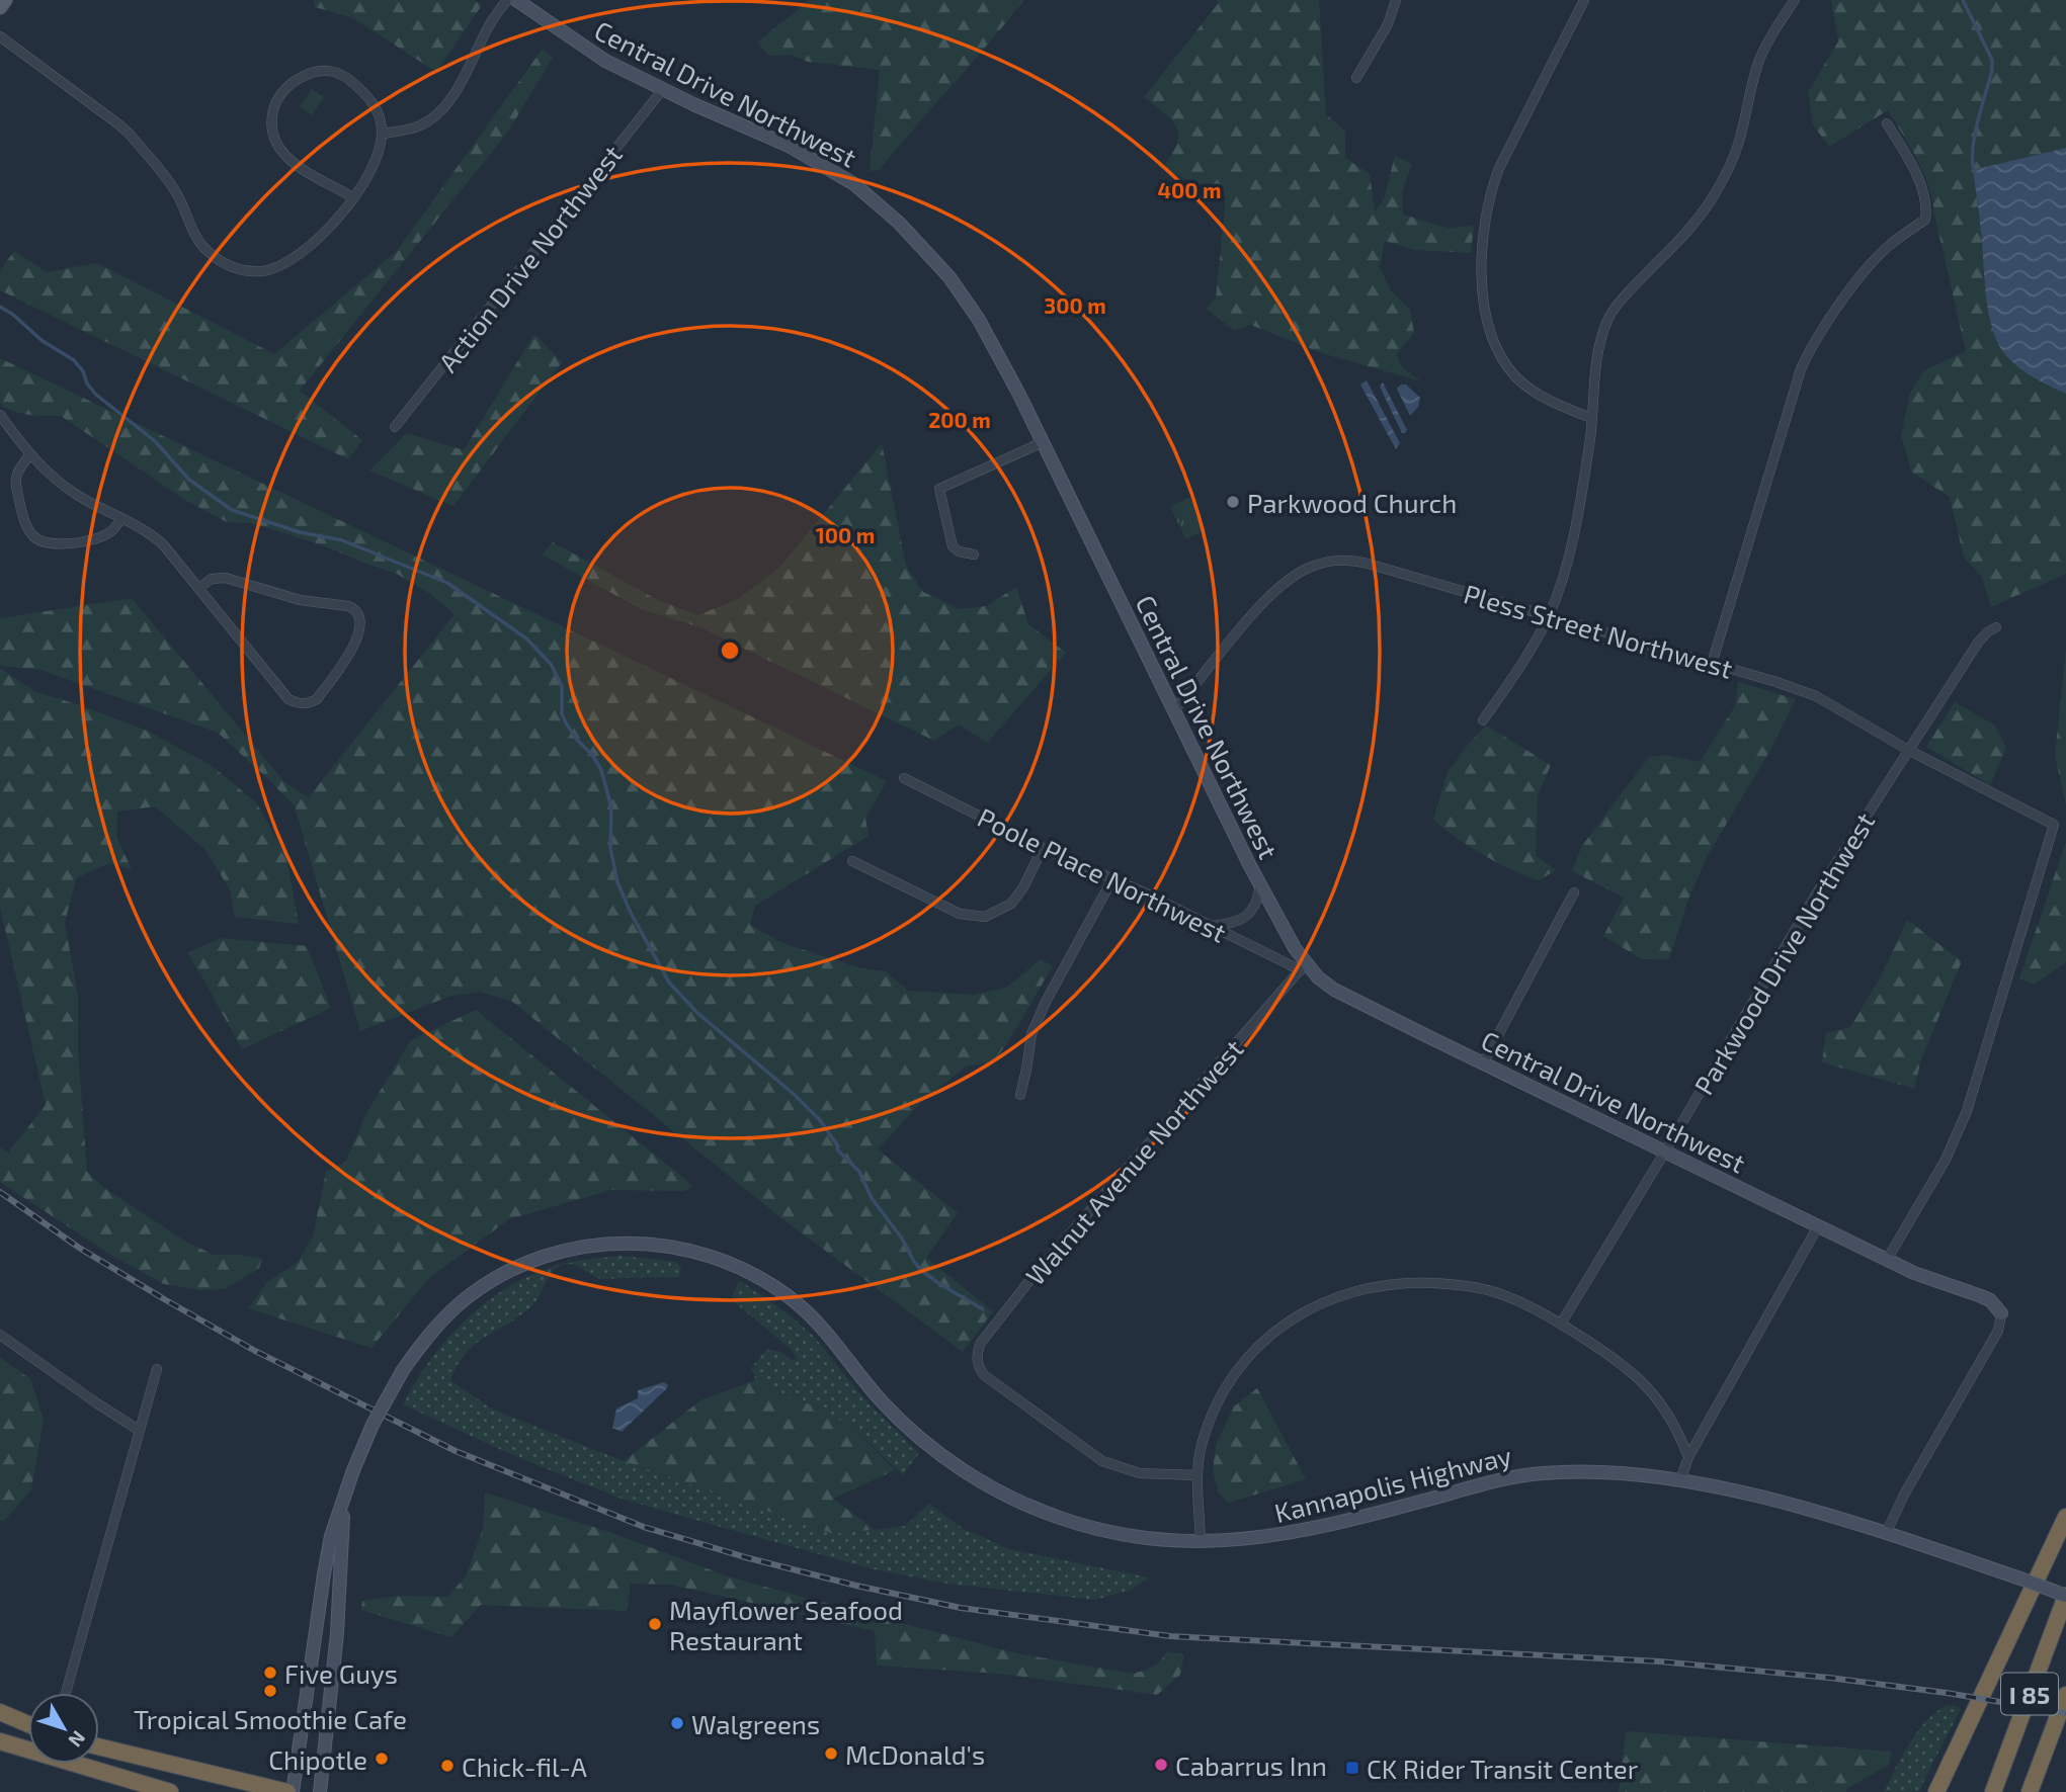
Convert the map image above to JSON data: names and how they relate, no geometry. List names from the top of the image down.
{
  "streets": {
    "highway": ["I 85"],
    "main road": ["Central Drive Northwest", "Kannapolis Highway"],
    "street": [
      "Action Drive Northwest",
      "Pless Street Northwest",
      "Poole Place Northwest",
      "Parkwood Drive Northwest",
      "Walnut Avenue Northwest"
    ]
  },
  "crossings": [
    ["Central Drive Northwest", "Action Drive Northwest"],
    ["Central Drive Northwest", "Pless Street Northwest"],
    ["Central Drive Northwest", "Poole Place Northwest"],
    ["Central Drive Northwest", "Parkwood Drive Northwest"],
    ["Central Drive Northwest", "Walnut Avenue Northwest"],
    ["Pless Street Northwest", "Parkwood Drive Northwest"],
    ["Poole Place Northwest", "Walnut Avenue Northwest"],
    ["Kannapolis Highway", "I 85"]
  ],
  "places": {
    "other": [
      "Parkwood Church",
      "Mayflower Seafood Restaurant",
      "Five Guys",
      "Tropical Smoothie Cafe",
      "Walgreens",
      "McDonald's",
      "Chipotle",
      "Cabarrus Inn",
      "Chick-fil-A"
    ],
    "transit": ["CK Rider Transit Center"]
  },
  "north": "bottom right",
  "rings": [
    "400 m",
    "300 m",
    "200 m",
    "100 m"
  ]
}
